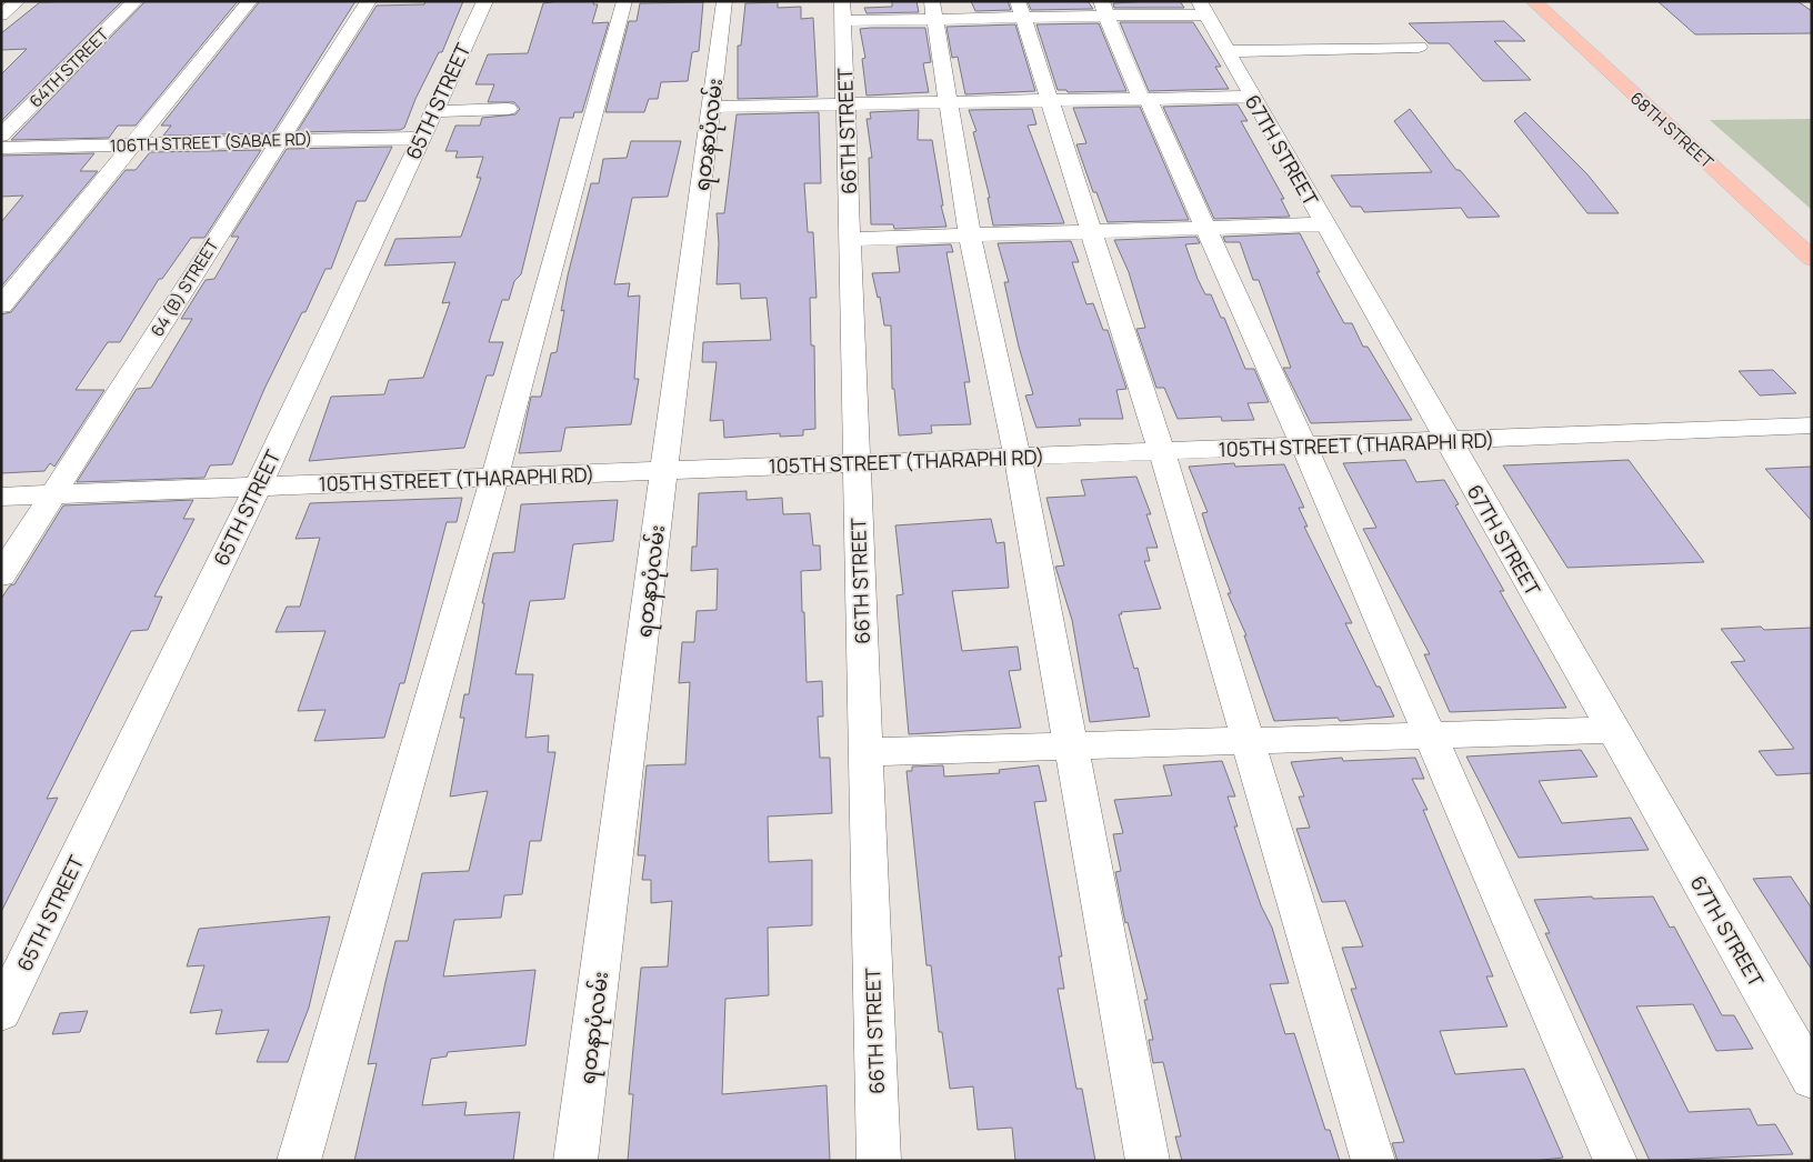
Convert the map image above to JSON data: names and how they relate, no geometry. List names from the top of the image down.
{
  "streets": {
    "main road": ["68TH STREET"],
    "street": [
      "64TH STREET",
      "65TH STREET",
      "66TH STREET",
      "ရတနာပုံလမ်း",
      "106TH STREET (SABAE RD)",
      "67TH STREET",
      "64 (B) STREET",
      "105TH STREET (THARAPHI RD)"
    ]
  },
  "crossings": [
    ["65TH STREET", "106TH STREET (SABAE RD)"],
    ["65TH STREET", "105TH STREET (THARAPHI RD)"],
    ["66TH STREET", "105TH STREET (THARAPHI RD)"],
    ["ရတနာပုံလမ်း", "105TH STREET (THARAPHI RD)"],
    ["106TH STREET (SABAE RD)", "64 (B) STREET"],
    ["67TH STREET", "105TH STREET (THARAPHI RD)"],
    ["64 (B) STREET", "105TH STREET (THARAPHI RD)"]
  ]
}
